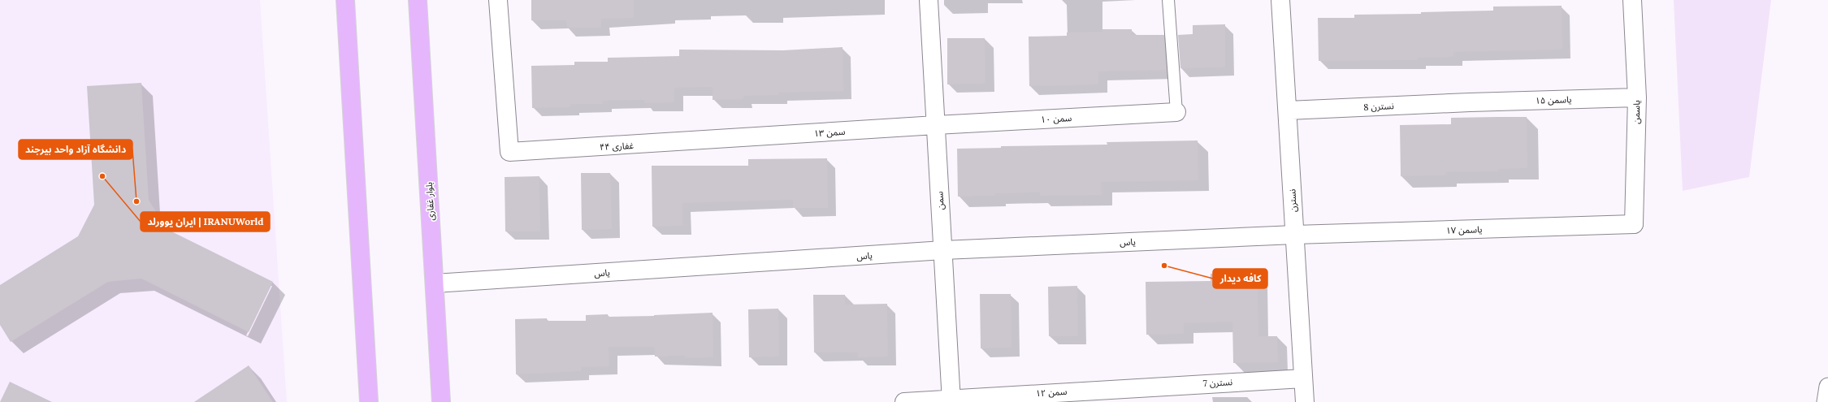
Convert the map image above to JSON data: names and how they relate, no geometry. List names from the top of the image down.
{
  "streets": {
    "main road": ["بلوار غفاری"],
    "street": [
      "یاسمن ۱۵",
      "نسترن 8",
      "یاسمن",
      "سمن ۱۰",
      "سمن ۱۳",
      "غفاری ۴۴",
      "سمن",
      "نسترن",
      "یاسمن ۱۷",
      "یاس",
      "نسترن 7",
      "سمن ۱۲"
    ]
  },
  "crossings": [
    ["یاسمن ۱۵", "نسترن 8"],
    ["یاسمن ۱۵", "یاسمن"],
    ["نسترن 8", "نسترن"],
    ["یاسمن", "یاسمن ۱۷"],
    ["سمن ۱۰", "سمن ۱۳"],
    ["سمن ۱۰", "سمن"],
    ["سمن ۱۳", "غفاری ۴۴"],
    ["سمن ۱۳", "سمن"],
    ["سمن", "یاس"],
    ["سمن", "سمن ۱۲"],
    ["نسترن", "یاسمن ۱۷"],
    ["نسترن", "یاس"],
    ["نسترن", "نسترن 7"],
    ["بلوار غفاری", "یاس"],
    ["یاسمن ۱۷", "یاس"],
    ["نسترن 7", "سمن ۱۲"]
  ],
  "places": ["ایران یوورلد | IRANUWorld", "دانشگاه آزاد واحد بیرجند", "کافه دیدار"]
}
